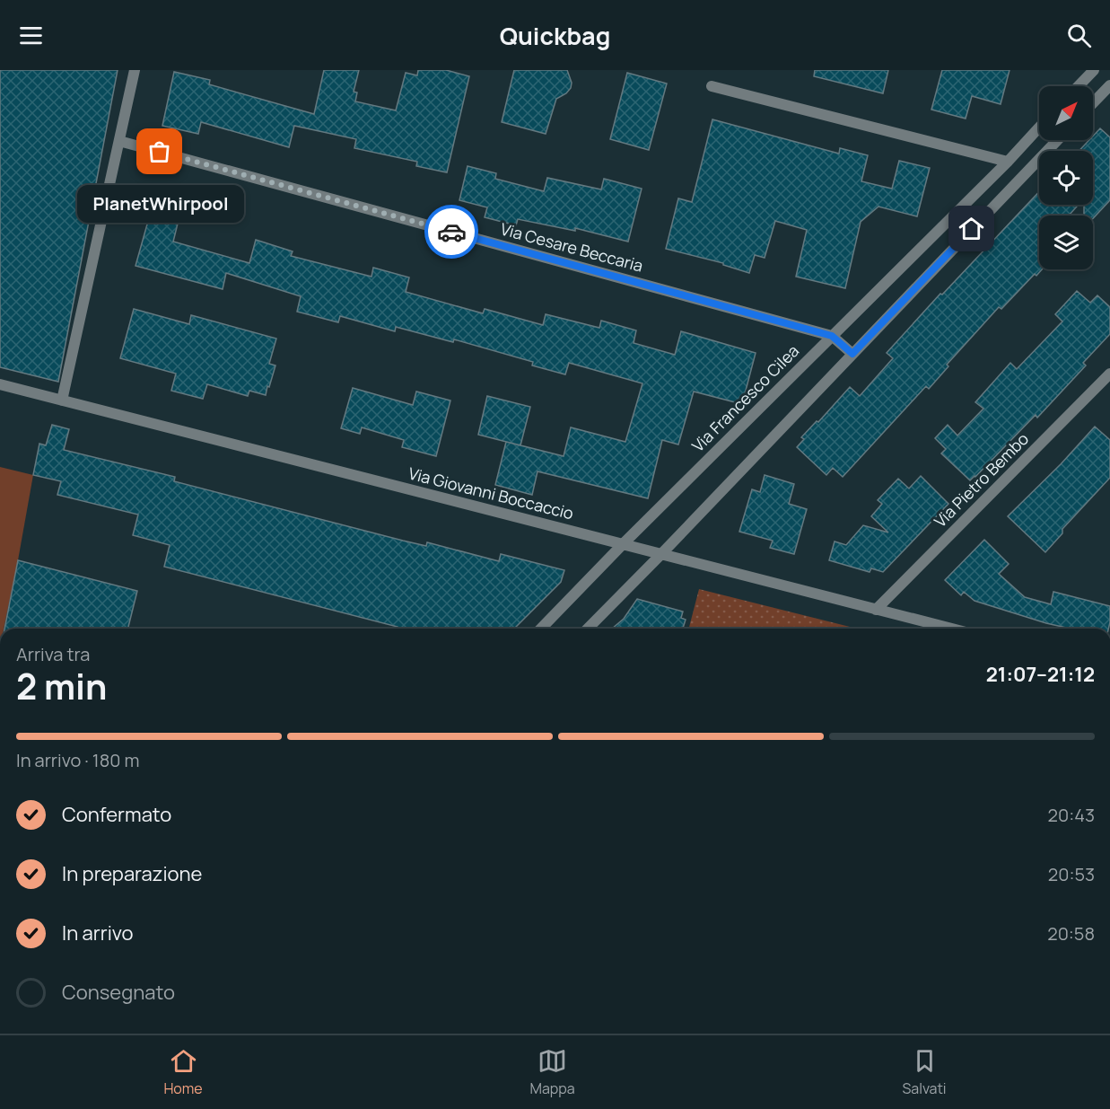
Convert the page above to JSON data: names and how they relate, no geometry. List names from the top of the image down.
{
  "streets": {
    "street": [
      "Via Cesare Beccaria",
      "Via Francesco Cilea",
      "Via Pietro Bembo",
      "Via Giovanni Boccaccio"
    ]
  },
  "crossings": [
    ["Via Cesare Beccaria", "Via Francesco Cilea"],
    ["Via Francesco Cilea", "Via Giovanni Boccaccio"],
    ["Via Pietro Bembo", "Via Giovanni Boccaccio"]
  ],
  "places": ["PlanetWhirpool"],
  "north": "top right",
  "page": {
    "header": "Quickbag",
    "bubble": "PlanetWhirpool",
    "heading": ["2 min", "Arriva tra", "21:07–21:12"],
    "bar": "In arrivo · 180 m",
    "list": [
      ["Confermato", "20:43"],
      ["In preparazione", "20:53"],
      ["In arrivo", "20:58"],
      "Consegnato"
    ],
    "tabs": ["Home", "Mappa", "Salvati"]
  }
}
